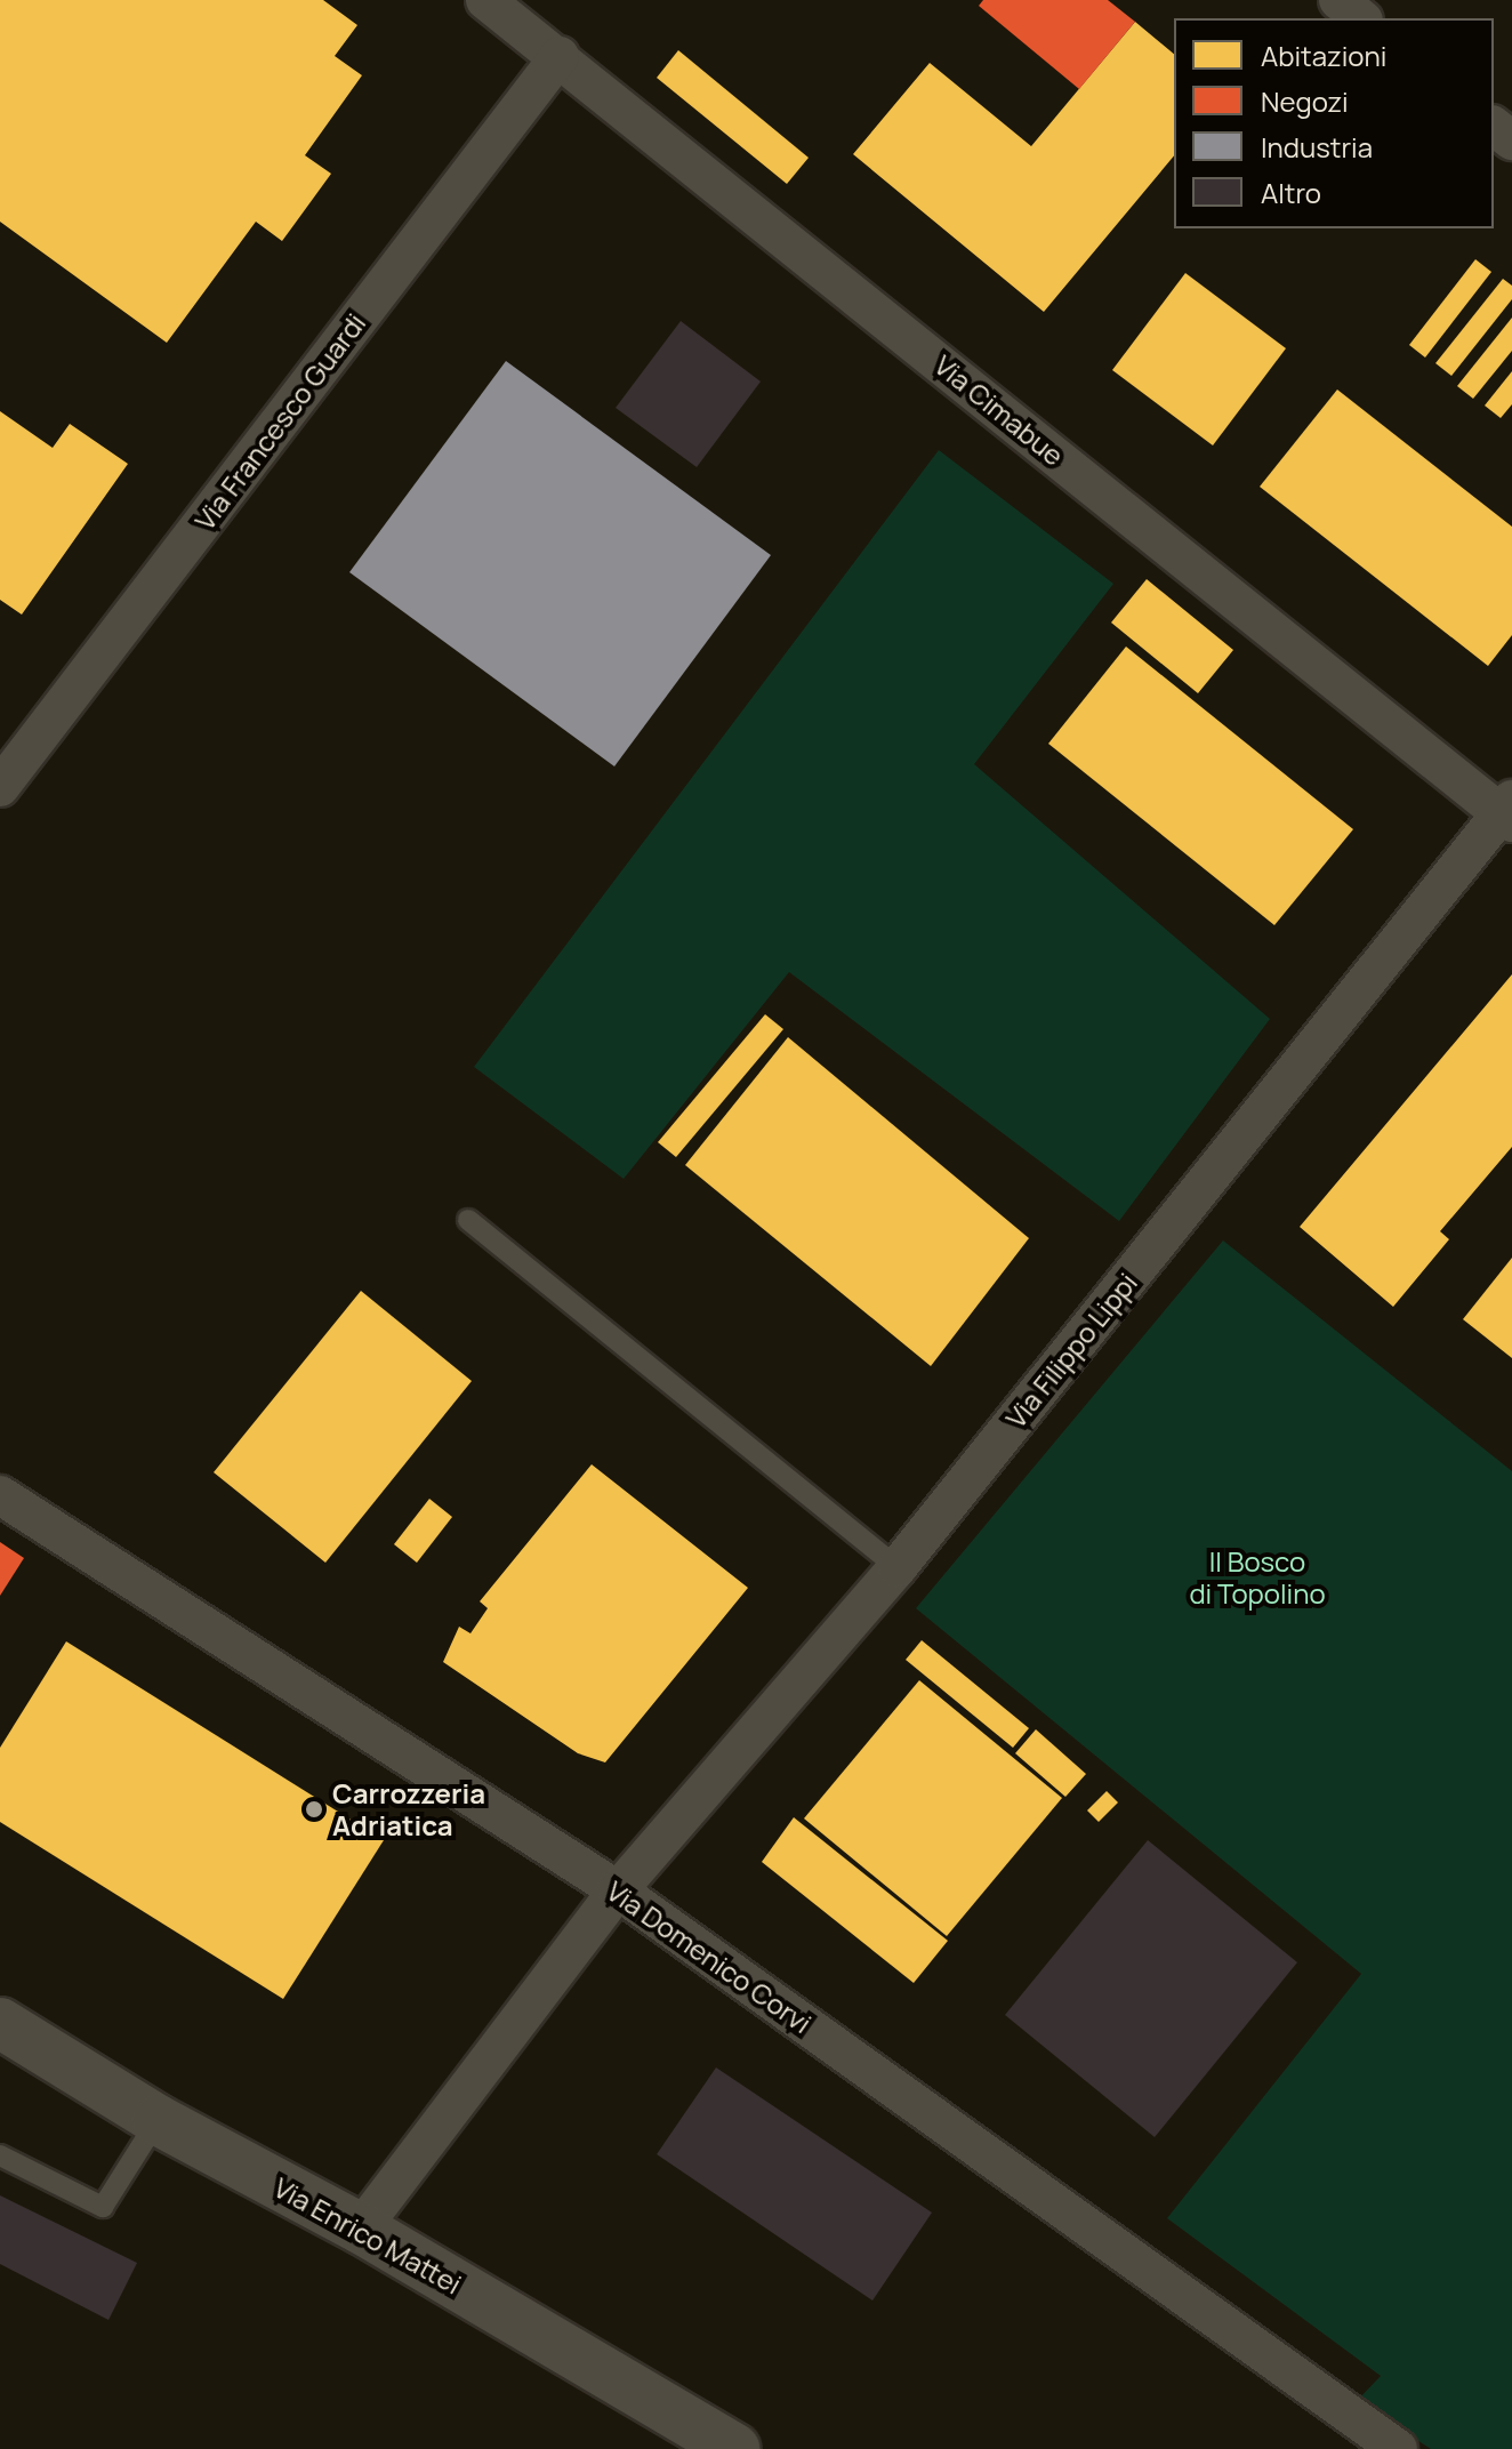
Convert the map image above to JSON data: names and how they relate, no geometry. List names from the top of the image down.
{
  "streets": {
    "street": [
      "Via Cimabue",
      "Via Francesco Guardi",
      "Via Filippo Lippi",
      "Via Domenico Corvi",
      "Via Enrico Mattei"
    ]
  },
  "crossings": [
    ["Via Cimabue", "Via Francesco Guardi"],
    ["Via Cimabue", "Via Filippo Lippi"],
    ["Via Filippo Lippi", "Via Domenico Corvi"],
    ["Via Filippo Lippi", "Via Enrico Mattei"]
  ],
  "parks": ["Il Bosco di Topolino"],
  "places": ["Carrozzeria Adriatica"],
  "legend": [
    "Abitazioni",
    "Negozi",
    "Industria",
    "Altro"
  ]
}
